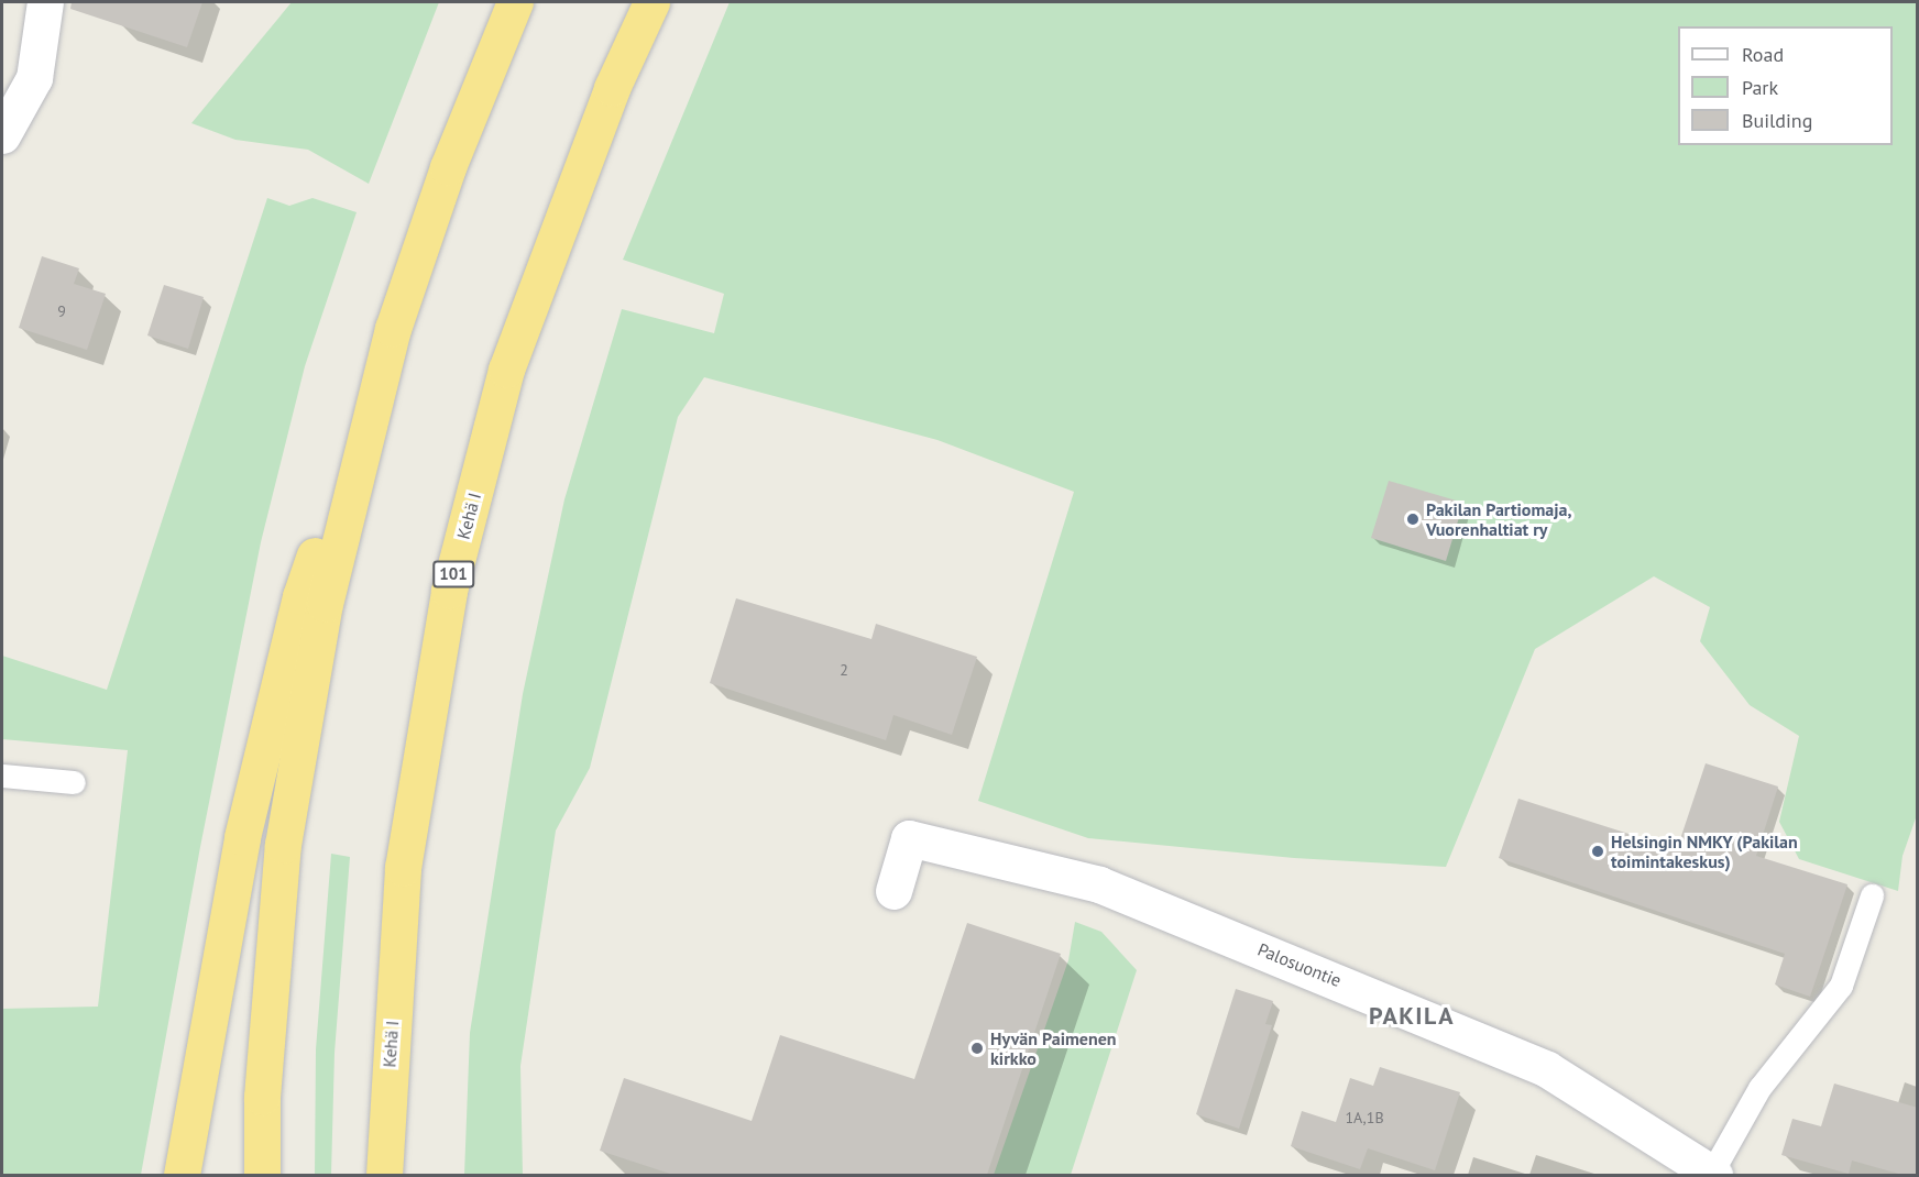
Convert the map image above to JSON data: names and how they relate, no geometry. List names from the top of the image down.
{
  "streets": {
    "highway": ["Kehä I", "101"],
    "street": ["Palosuontie"]
  },
  "districts": ["PAKILA"],
  "places": ["Pakilan Partiomaja, Vuorenhaltiat ry", "Helsingin NMKY (Pakilan toimintakeskus)", "Hyvän Paimenen kirkko"],
  "house_numbers": ["9", "2", "1A,1B"],
  "legend": ["Road", "Park", "Building"]
}
